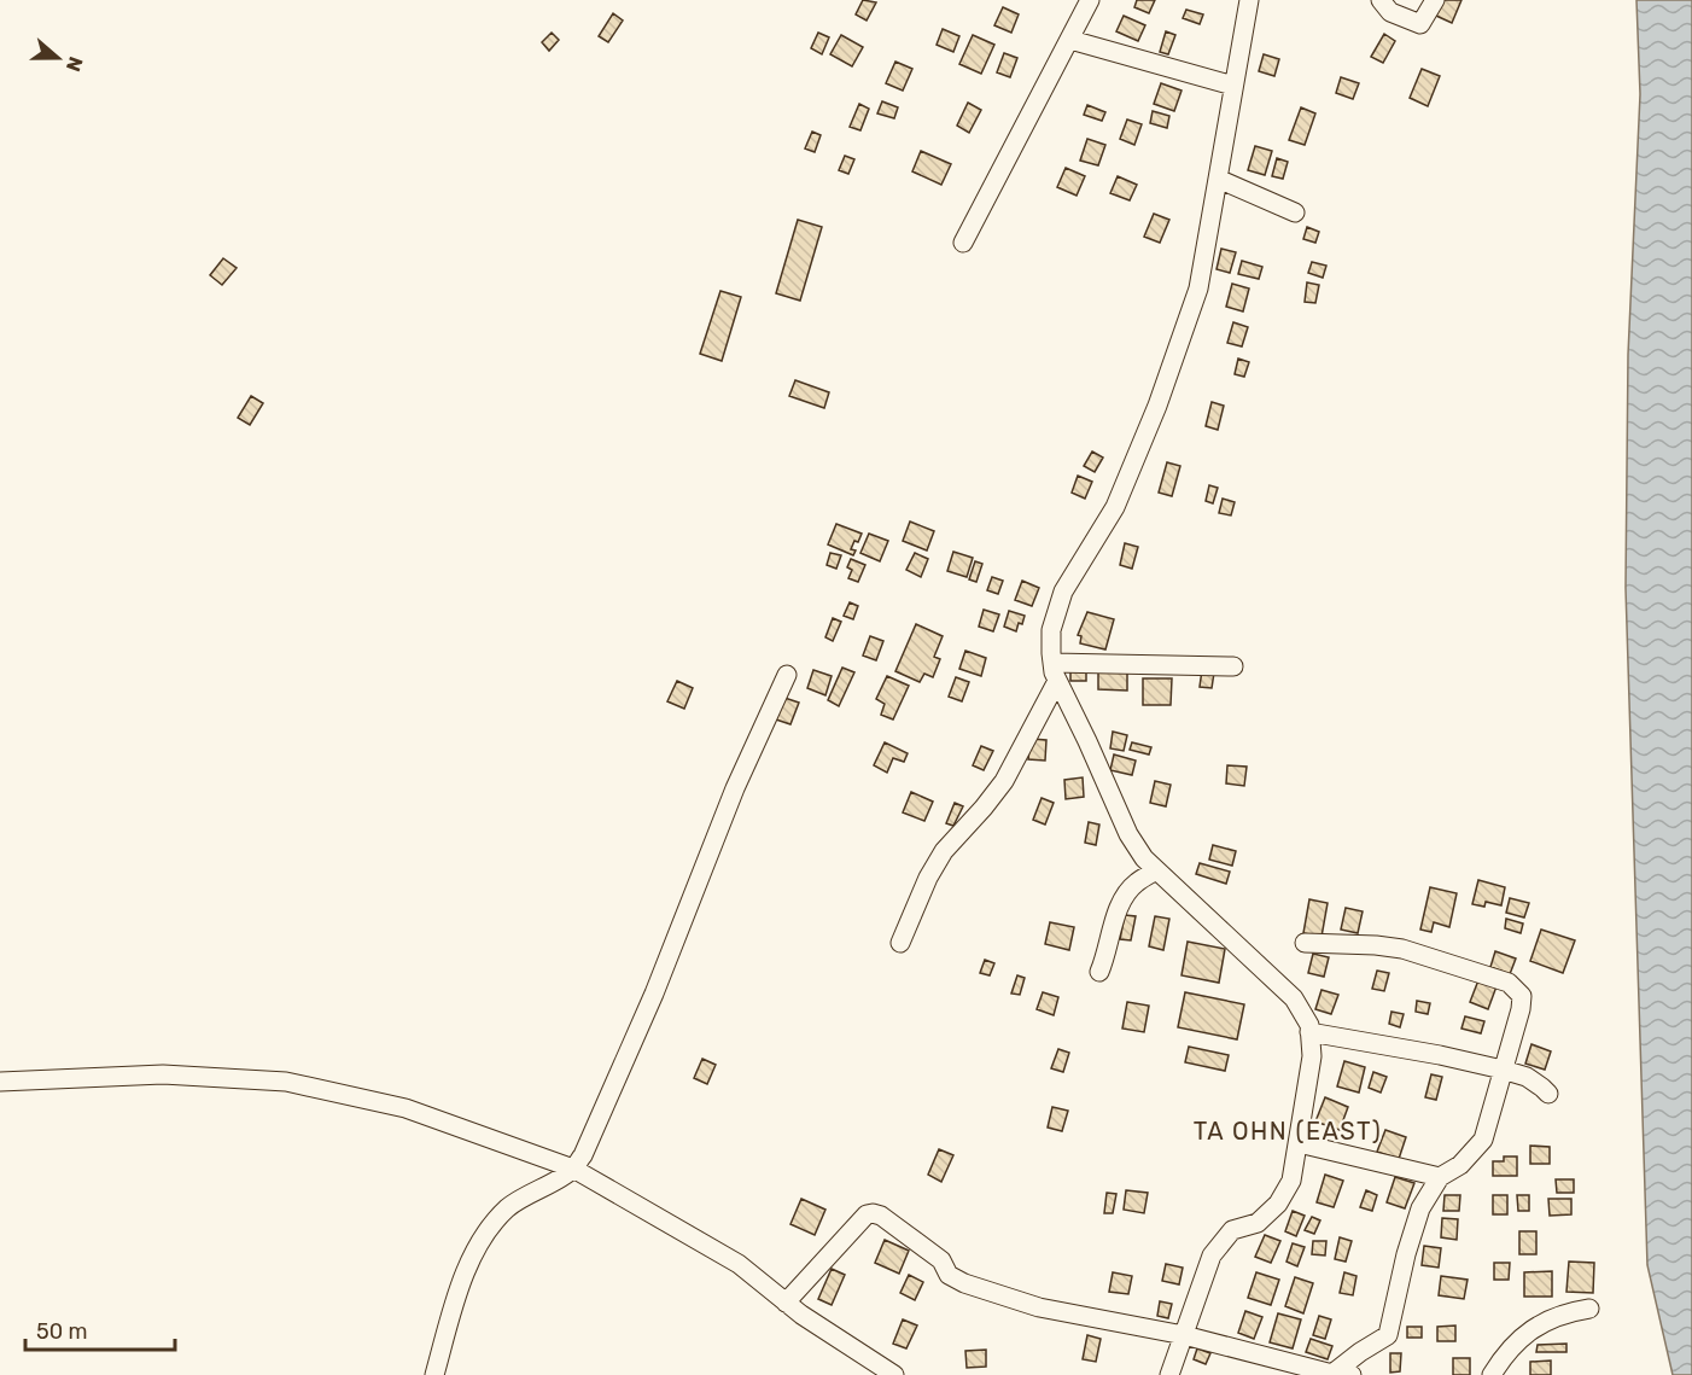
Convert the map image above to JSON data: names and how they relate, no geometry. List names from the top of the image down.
{
  "districts": ["TA OHN (EAST)"],
  "scale_bar": "50 m",
  "north": "right"
}
